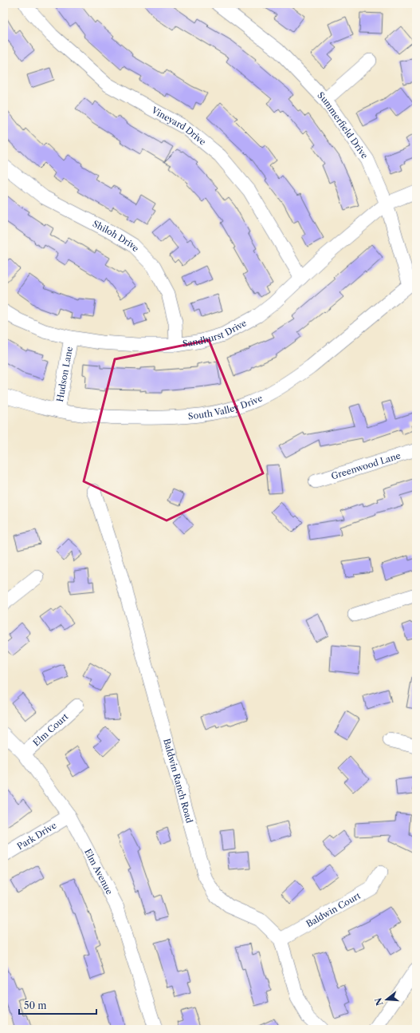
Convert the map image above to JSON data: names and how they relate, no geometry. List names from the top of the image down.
{
  "streets": {
    "street": [
      "Summerfield Drive",
      "Vineyard Drive",
      "Shiloh Drive",
      "Sandhurst Drive",
      "Hudson Lane",
      "South Valley Drive",
      "Greenwood Lane",
      "Elm Court",
      "Baldwin Ranch Road",
      "Park Drive",
      "Elm Avenue",
      "Baldwin Court"
    ]
  },
  "crossings": [
    ["Summerfield Drive", "Sandhurst Drive"],
    ["Summerfield Drive", "South Valley Drive"],
    ["Vineyard Drive", "Sandhurst Drive"],
    ["Shiloh Drive", "Sandhurst Drive"],
    ["Sandhurst Drive", "Hudson Lane"],
    ["Hudson Lane", "South Valley Drive"],
    ["Elm Court", "Elm Avenue"],
    ["Baldwin Ranch Road", "Baldwin Court"],
    ["Park Drive", "Elm Avenue"]
  ],
  "scale_bar": "50 m",
  "north": "left"
}
